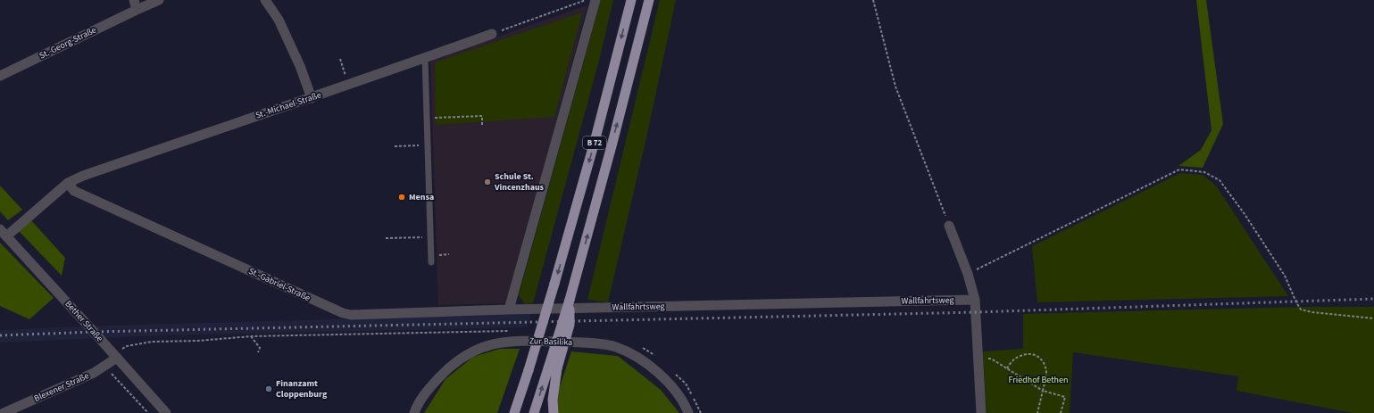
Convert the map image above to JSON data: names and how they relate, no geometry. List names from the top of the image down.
{
  "streets": {
    "highway": ["B 72"],
    "street": [
      "St.-Georg-Straße",
      "St.-Michael-Straße",
      "St.-Gabriel-Straße",
      "Wallfahrtsweg",
      "Bether Straße",
      "Zur Basilika",
      "Blexener Straße"
    ]
  },
  "crossings": [
    ["St.-Michael-Straße", "St.-Gabriel-Straße"],
    ["St.-Michael-Straße", "Bether Straße"],
    ["St.-Gabriel-Straße", "Wallfahrtsweg"],
    ["Bether Straße", "Blexener Straße"]
  ],
  "parks": ["Friedhof Bethen"],
  "places": ["Schule St. Vincenzhaus", "Mensa", "Finanzamt Cloppenburg"]
}
